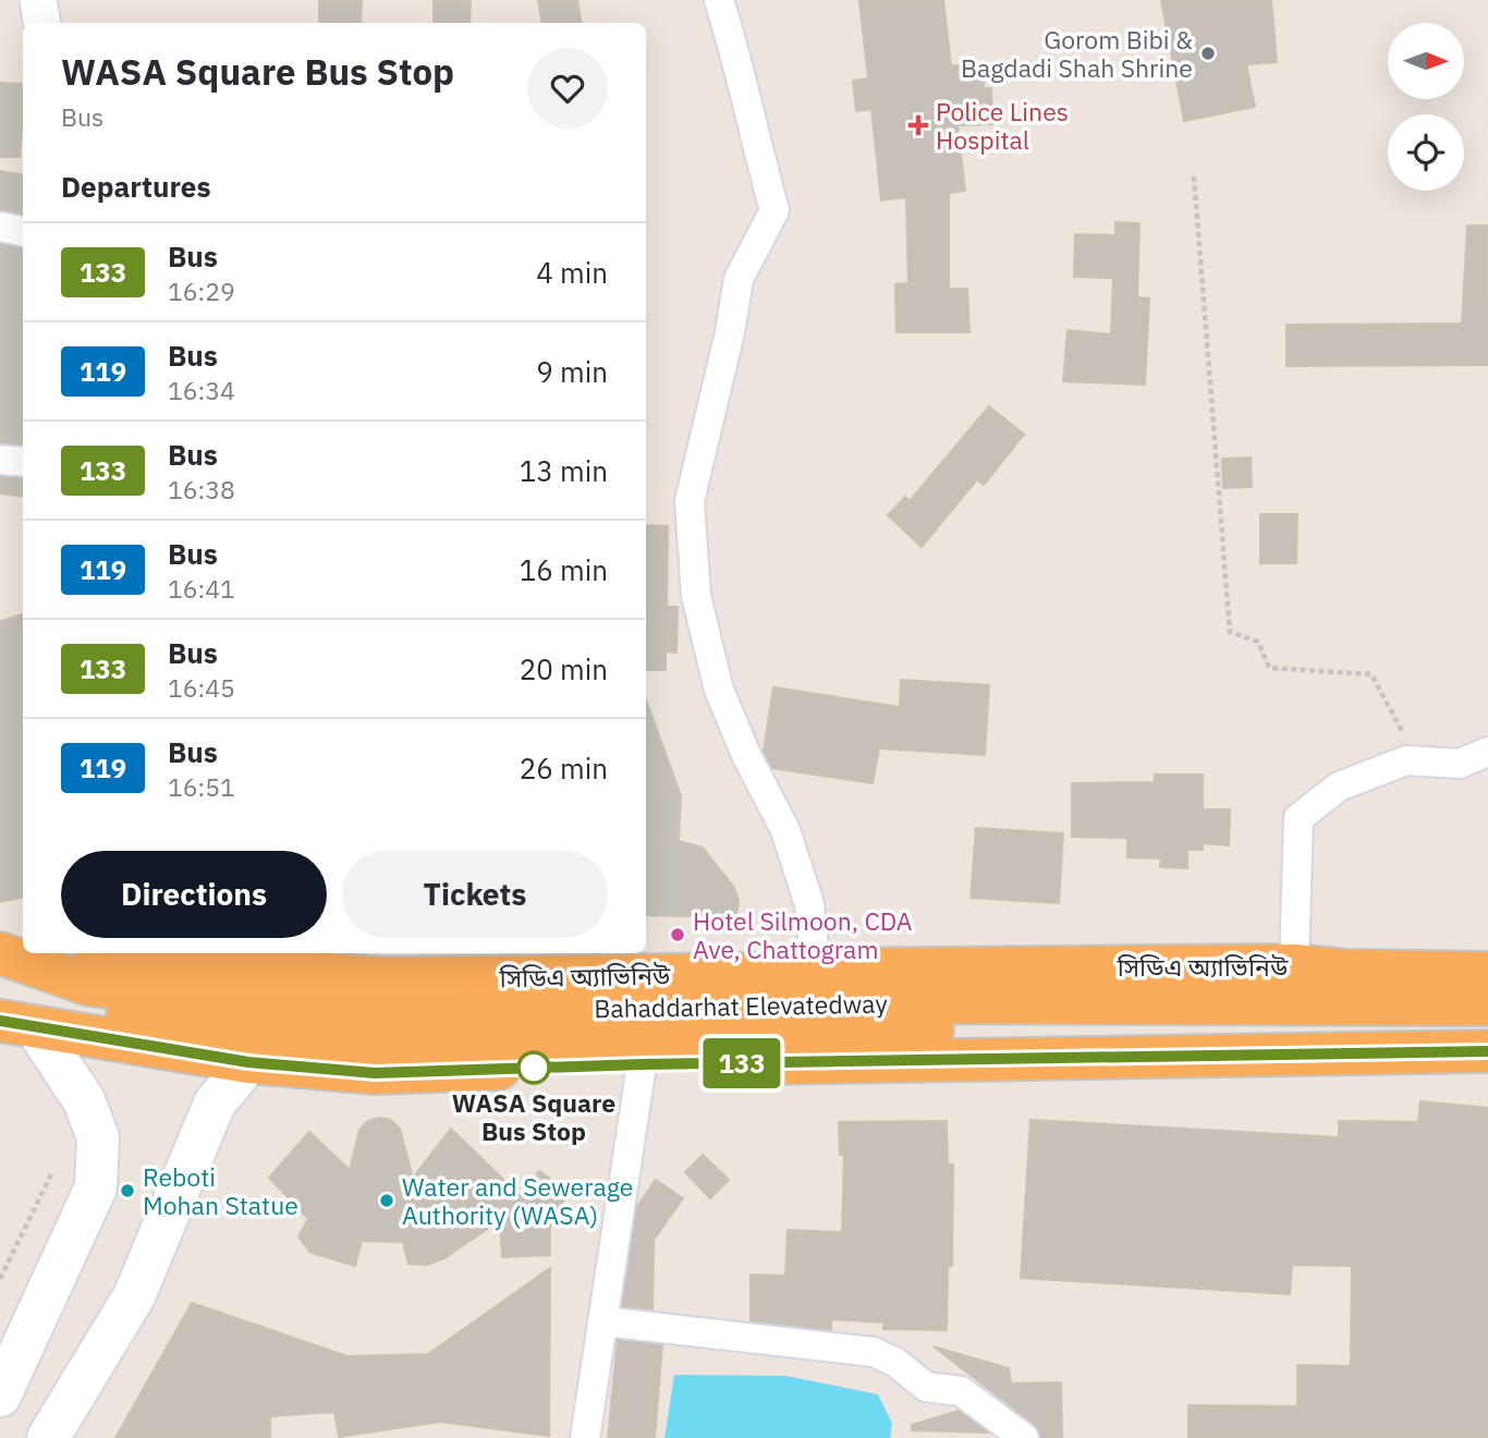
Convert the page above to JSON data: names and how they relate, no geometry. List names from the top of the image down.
{
  "streets": {
    "highway": ["সিডিএ অ্যাভিনিউ", "Bahaddarhat Elevatedway"]
  },
  "places": {
    "other": [
      "Gorom Bibi & Bagdadi Shah Shrine",
      "Hotel Silmoon, CDA Ave, Chattogram",
      "WASA Square Bus Stop",
      "Reboti Mohan Statue",
      "Water and Sewerage Authority (WASA)"
    ],
    "health": ["Police Lines Hospital"]
  },
  "lines": ["bus line 133"],
  "north": "right",
  "page": {
    "on_map": "133",
    "heading": [
      ["WASA Square Bus Stop", "Bus"],
      "Departures"
    ],
    "list": [
      {
        "mark": "133",
        "name": "Bus",
        "note": "16:29",
        "value": "4 min"
      },
      {
        "mark": "119",
        "name": "Bus",
        "note": "16:34",
        "value": "9 min"
      },
      {
        "mark": "133",
        "name": "Bus",
        "note": "16:38",
        "value": "13 min"
      },
      {
        "mark": "119",
        "name": "Bus",
        "note": "16:41",
        "value": "16 min"
      },
      {
        "mark": "133",
        "name": "Bus",
        "note": "16:45",
        "value": "20 min"
      },
      {
        "mark": "119",
        "name": "Bus",
        "note": "16:51",
        "value": "26 min"
      }
    ],
    "buttons": ["Directions", "Tickets"]
  }
}
